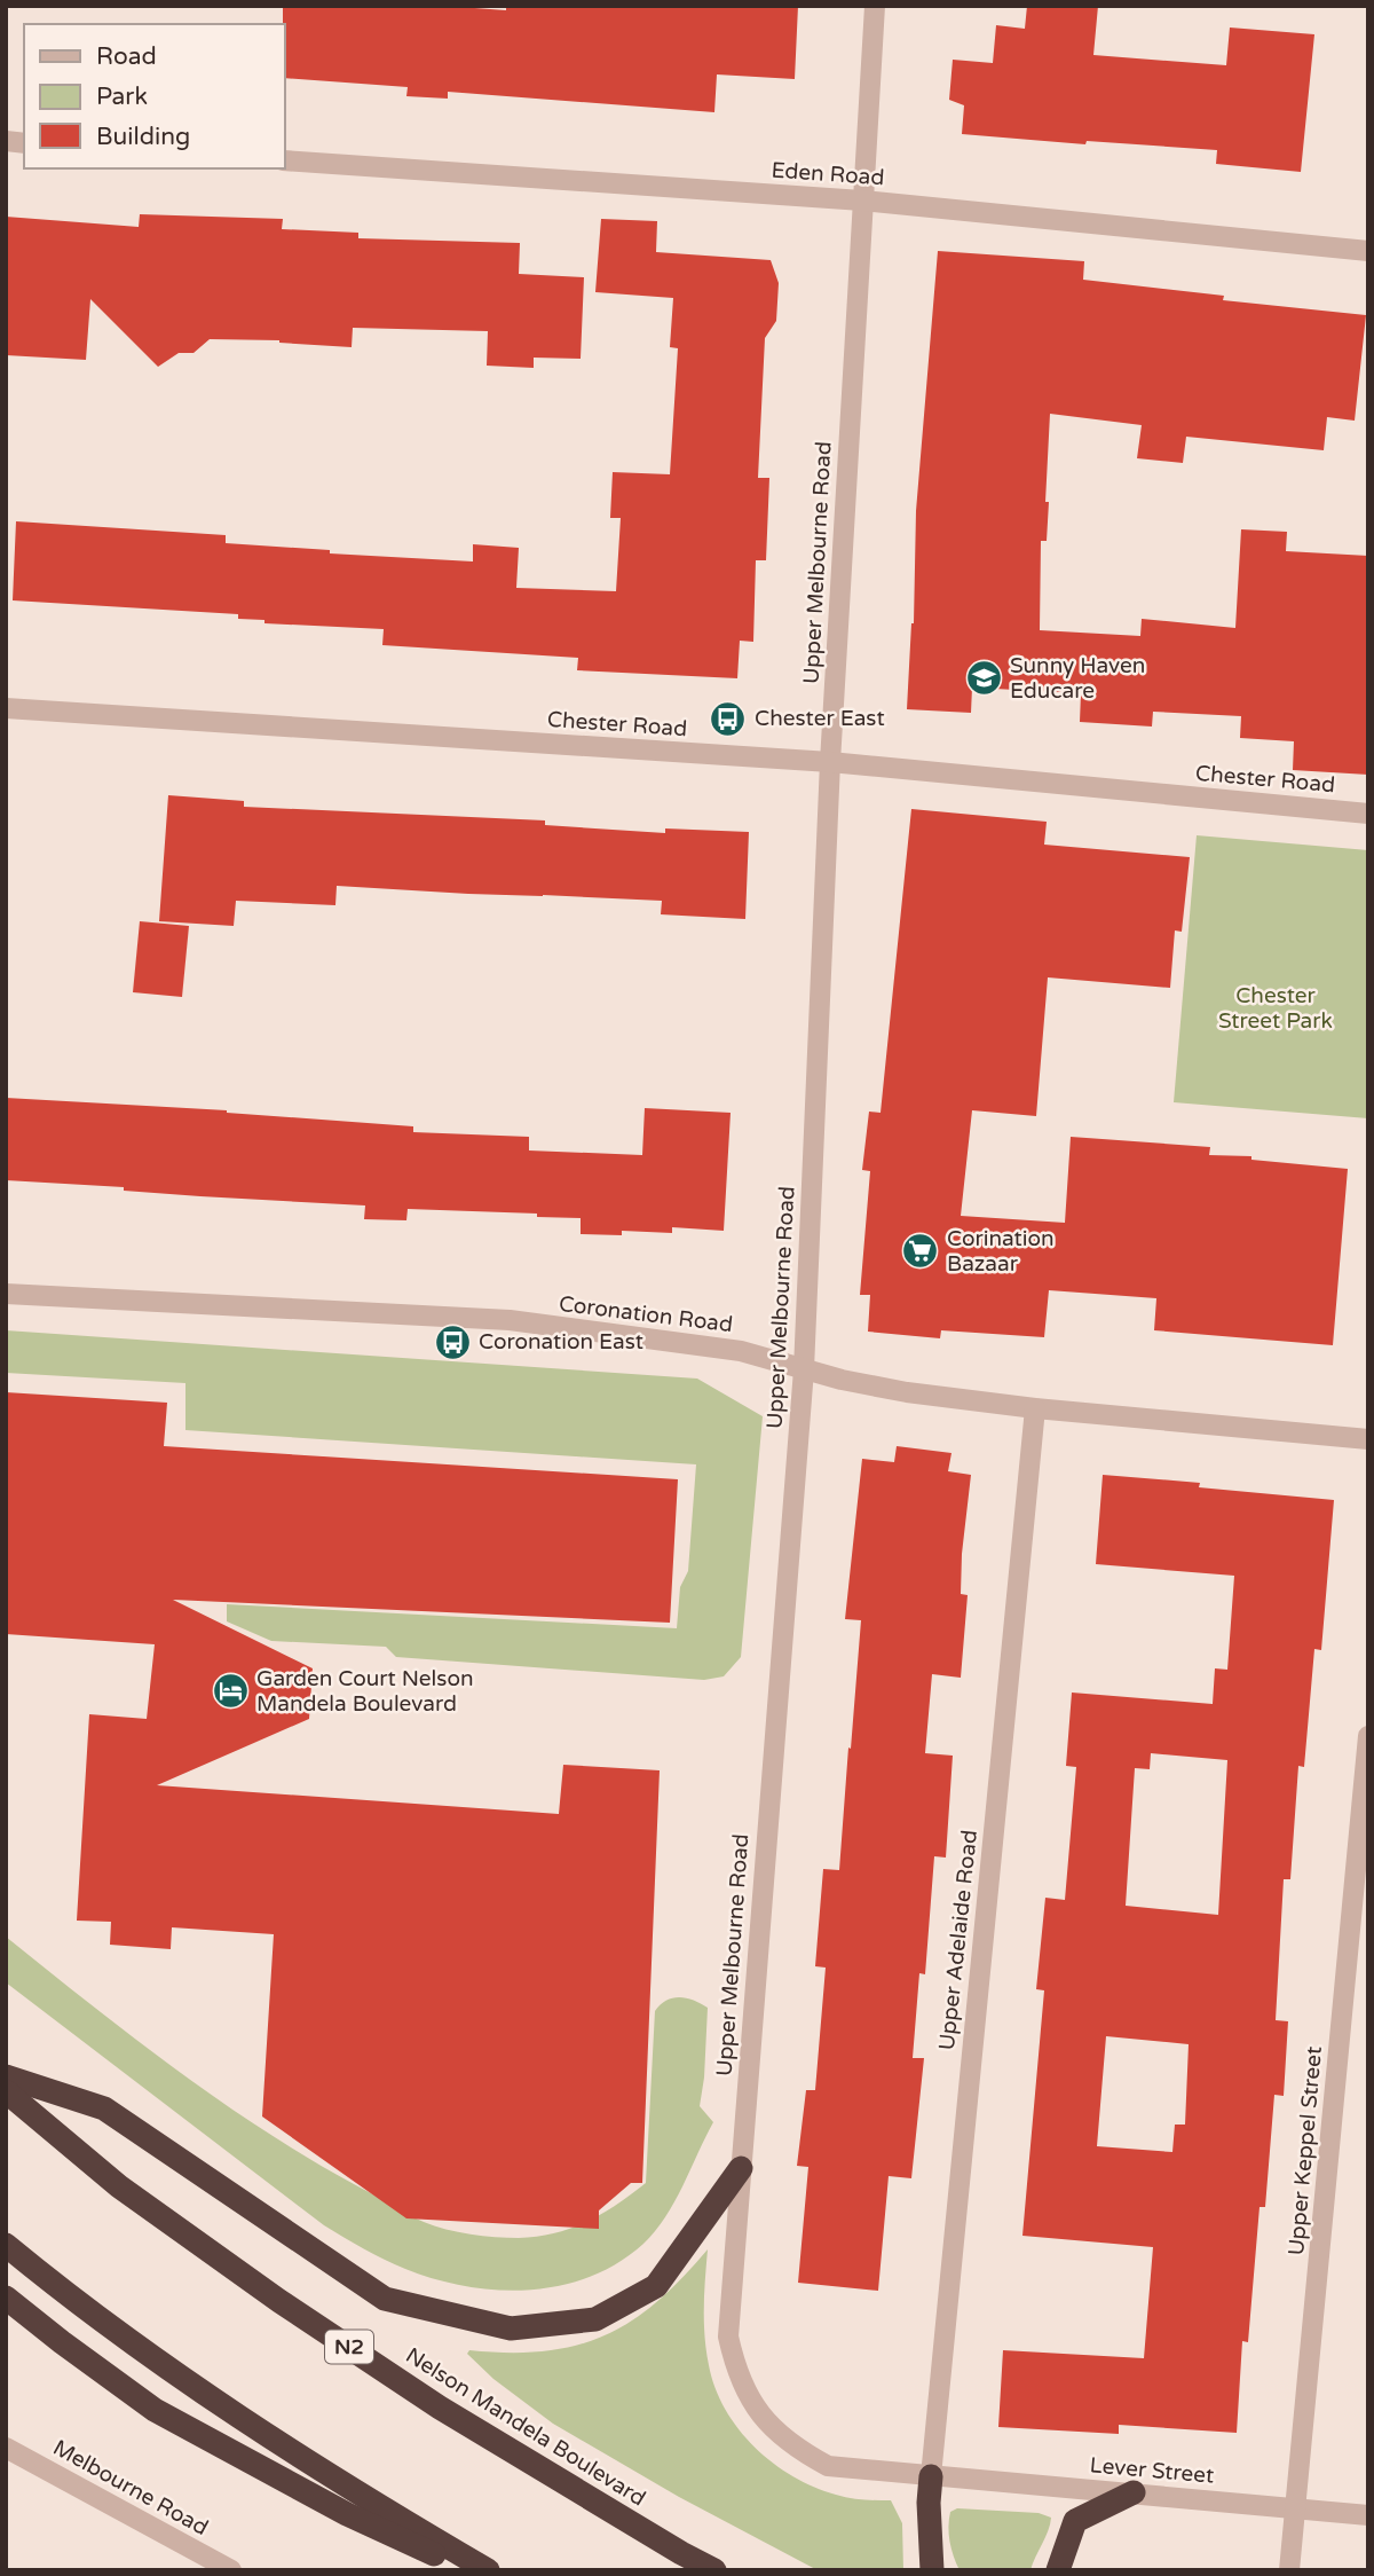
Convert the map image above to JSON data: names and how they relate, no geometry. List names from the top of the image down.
{
  "streets": {
    "highway": ["N2", "Nelson Mandela Boulevard"],
    "street": [
      "Eden Road",
      "Upper Melbourne Road",
      "Chester Road",
      "Coronation Road",
      "Upper Adelaide Road",
      "Upper Keppel Street",
      "Lever Street",
      "Melbourne Road"
    ]
  },
  "crossings": [
    ["Eden Road", "Upper Melbourne Road"],
    ["Upper Melbourne Road", "Chester Road"],
    ["Upper Melbourne Road", "Coronation Road"],
    ["Upper Melbourne Road", "Upper Adelaide Road"],
    ["Upper Melbourne Road", "Lever Street"],
    ["Coronation Road", "Upper Adelaide Road"],
    ["Upper Adelaide Road", "Lever Street"],
    ["Upper Keppel Street", "Lever Street"]
  ],
  "parks": ["Chester Street Park"],
  "places": {
    "school or university": ["Sunny Haven Educare"],
    "bus stop": ["Chester East", "Coronation East"],
    "supermarket": ["Corination Bazaar"],
    "hotel": ["Garden Court Nelson Mandela Boulevard"]
  },
  "legend": ["Road", "Park", "Building"]
}
